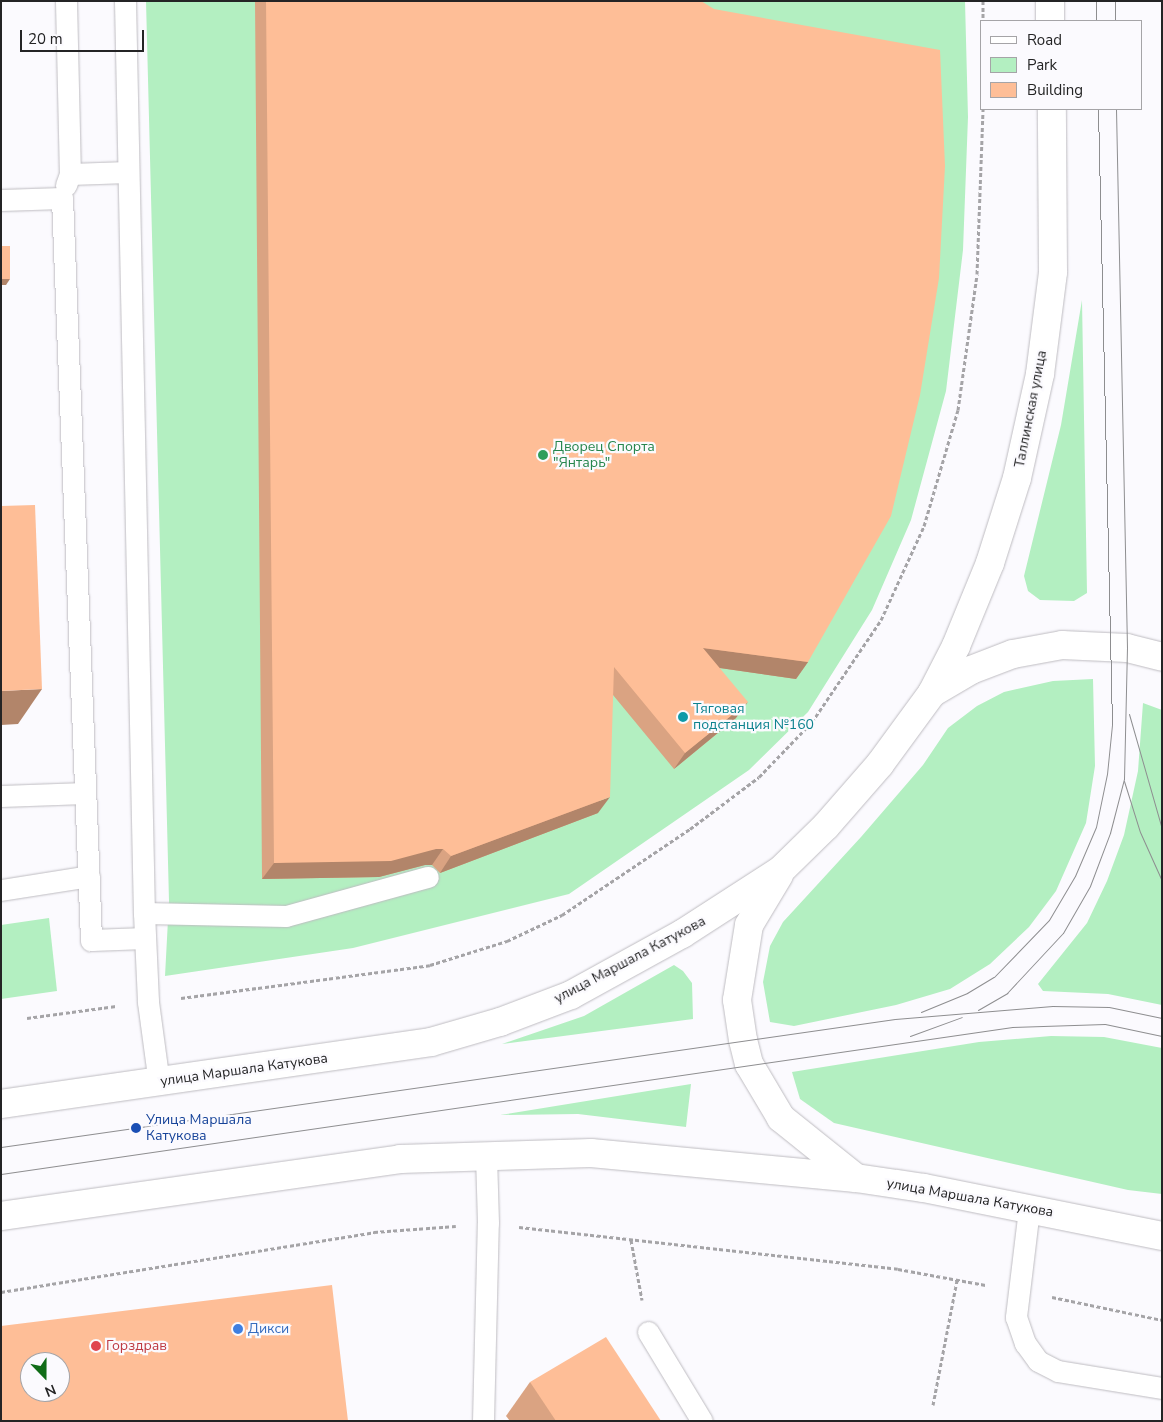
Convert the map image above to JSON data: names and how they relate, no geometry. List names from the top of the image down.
{
  "streets": {
    "main road": ["Таллинская улица", "улица Маршала Катукова"]
  },
  "crossings": [
    ["Таллинская улица", "улица Маршала Катукова"]
  ],
  "places": [
    "Дворец Спорта \"Янтарь\"",
    "Тяговая подстанция №160",
    "Улица Маршала Катукова",
    "Дикси",
    "Горздрав"
  ],
  "legend": ["Road", "Park", "Building"],
  "scale_bar": "20 m",
  "north": "bottom"
}
